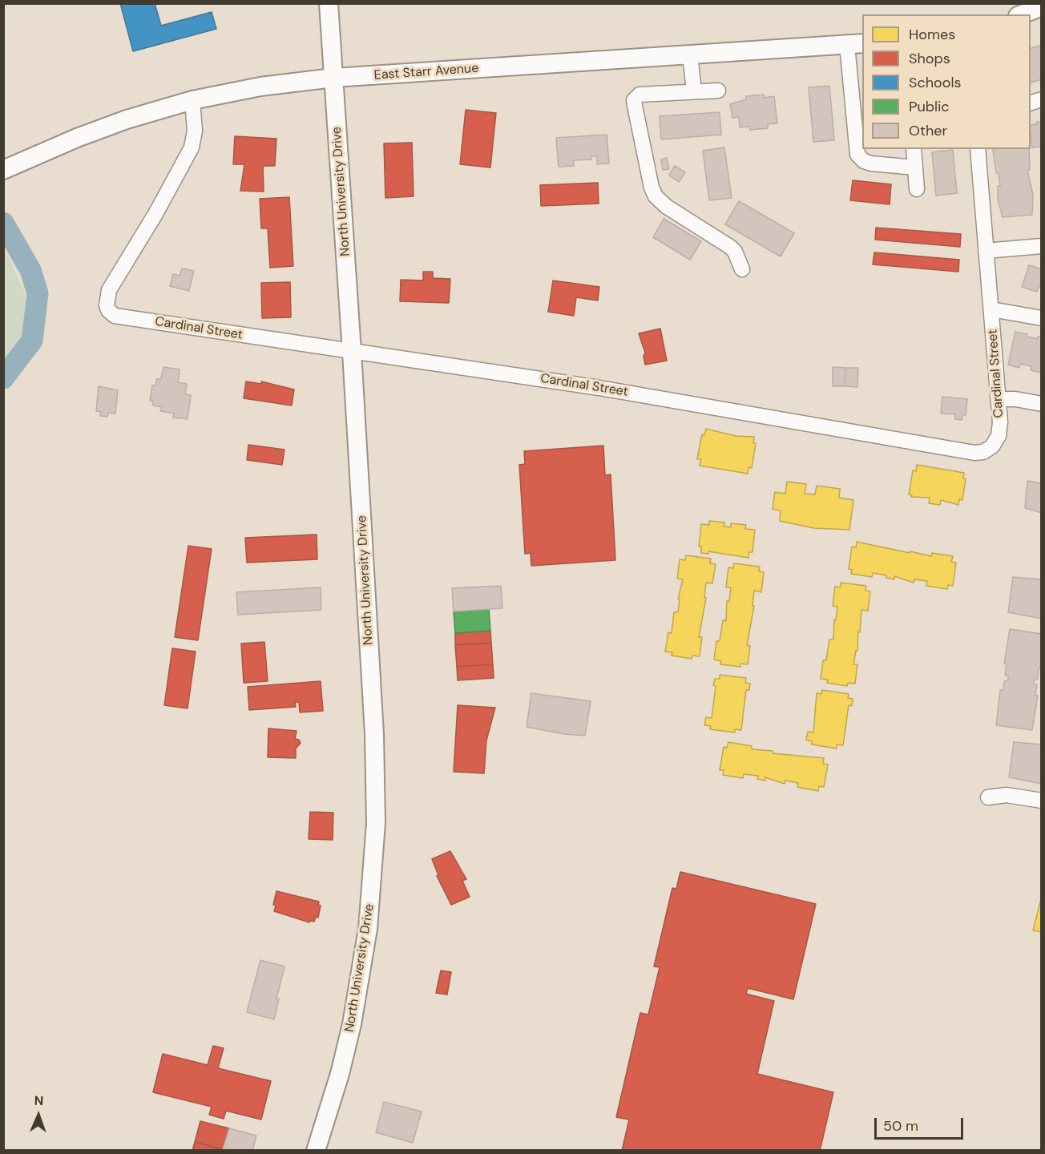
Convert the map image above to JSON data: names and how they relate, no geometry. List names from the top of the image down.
{
  "streets": {
    "main road": ["East Starr Avenue", "North University Drive"],
    "street": ["Cardinal Street"]
  },
  "crossings": [
    ["East Starr Avenue", "North University Drive"],
    ["East Starr Avenue", "Cardinal Street"],
    ["North University Drive", "Cardinal Street"]
  ],
  "legend": [
    "Homes",
    "Shops",
    "Schools",
    "Public",
    "Other"
  ],
  "scale_bar": "50 m",
  "north": "top"
}
